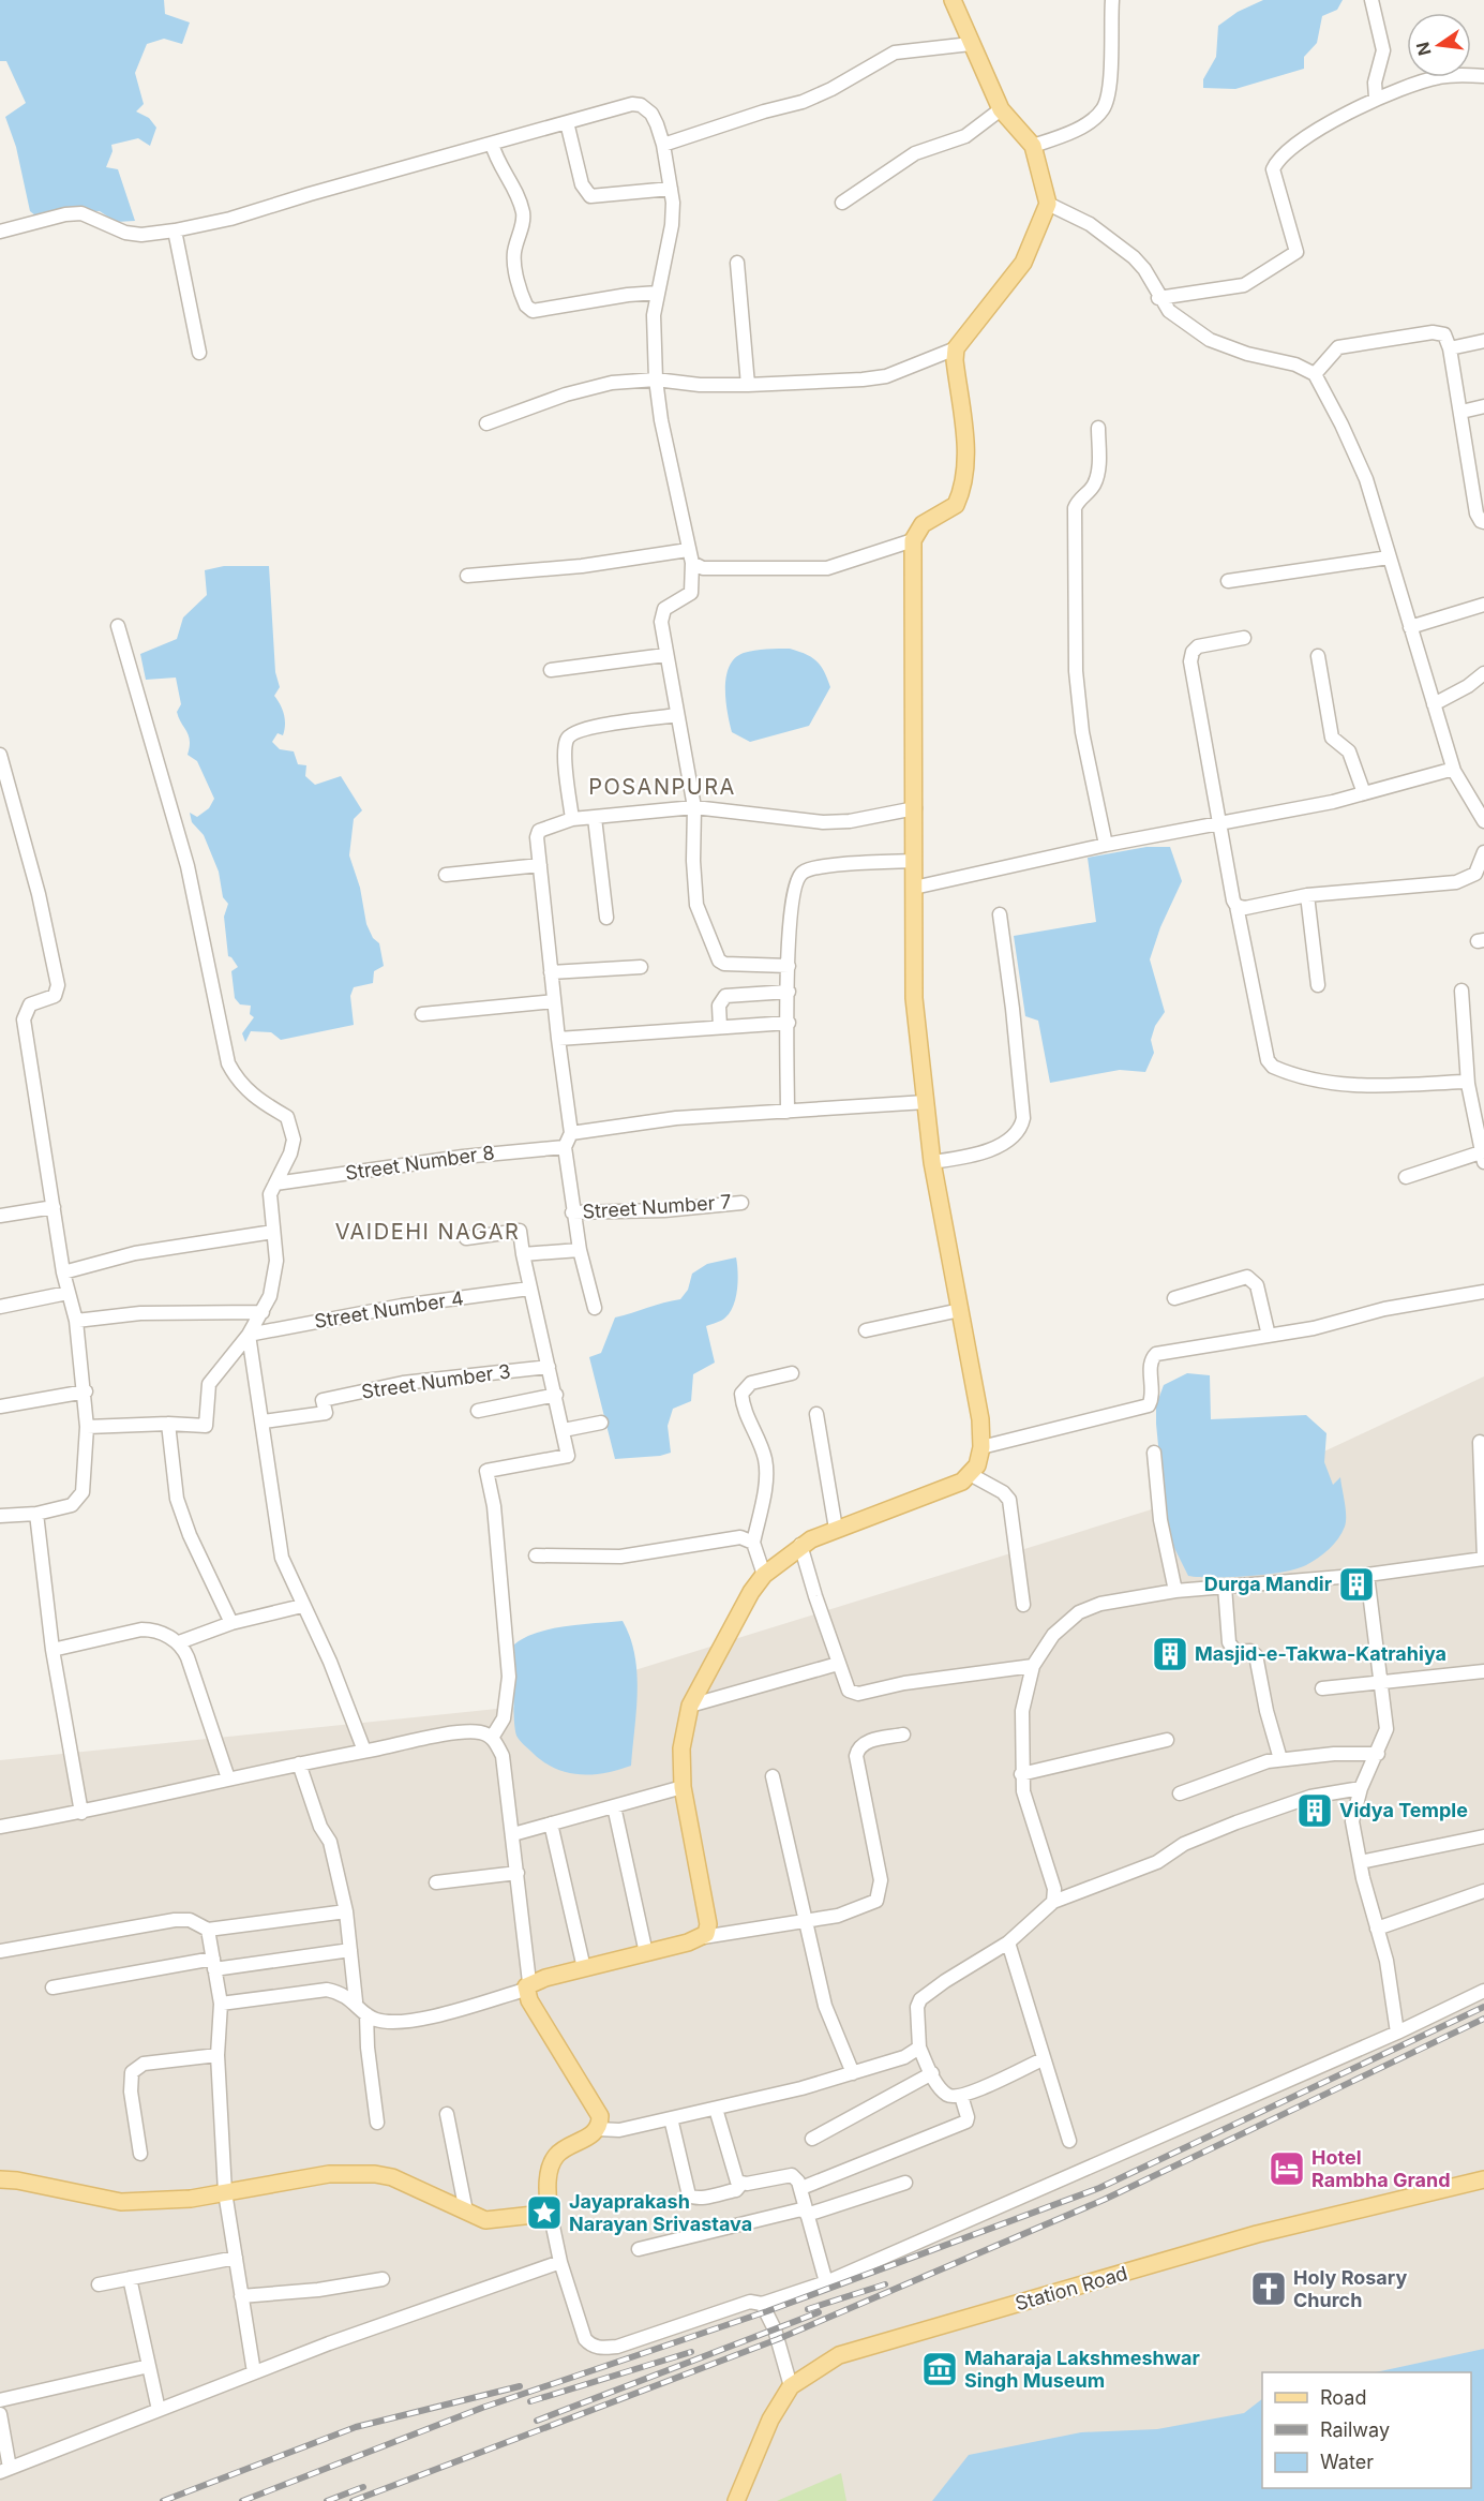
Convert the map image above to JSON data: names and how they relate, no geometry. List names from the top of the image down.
{
  "streets": {
    "main road": ["Station Road"],
    "street": [
      "Street Number 8",
      "Street Number 7",
      "Street Number 4",
      "Street Number 3"
    ]
  },
  "districts": ["POSANPURA", "VAIDEHI NAGAR"],
  "places": {
    "building": ["Durga Mandir", "Masjid-e-Takwa-Katrahiya", "Vidya Temple"],
    "hotel": ["Hotel Rambha Grand"],
    "place": ["Jayaprakash Narayan Srivastava"],
    "church": ["Holy Rosary Church"],
    "museum": ["Maharaja Lakshmeshwar Singh Museum"]
  },
  "legend": ["Road", "Railway", "Water"],
  "north": "left"
}
